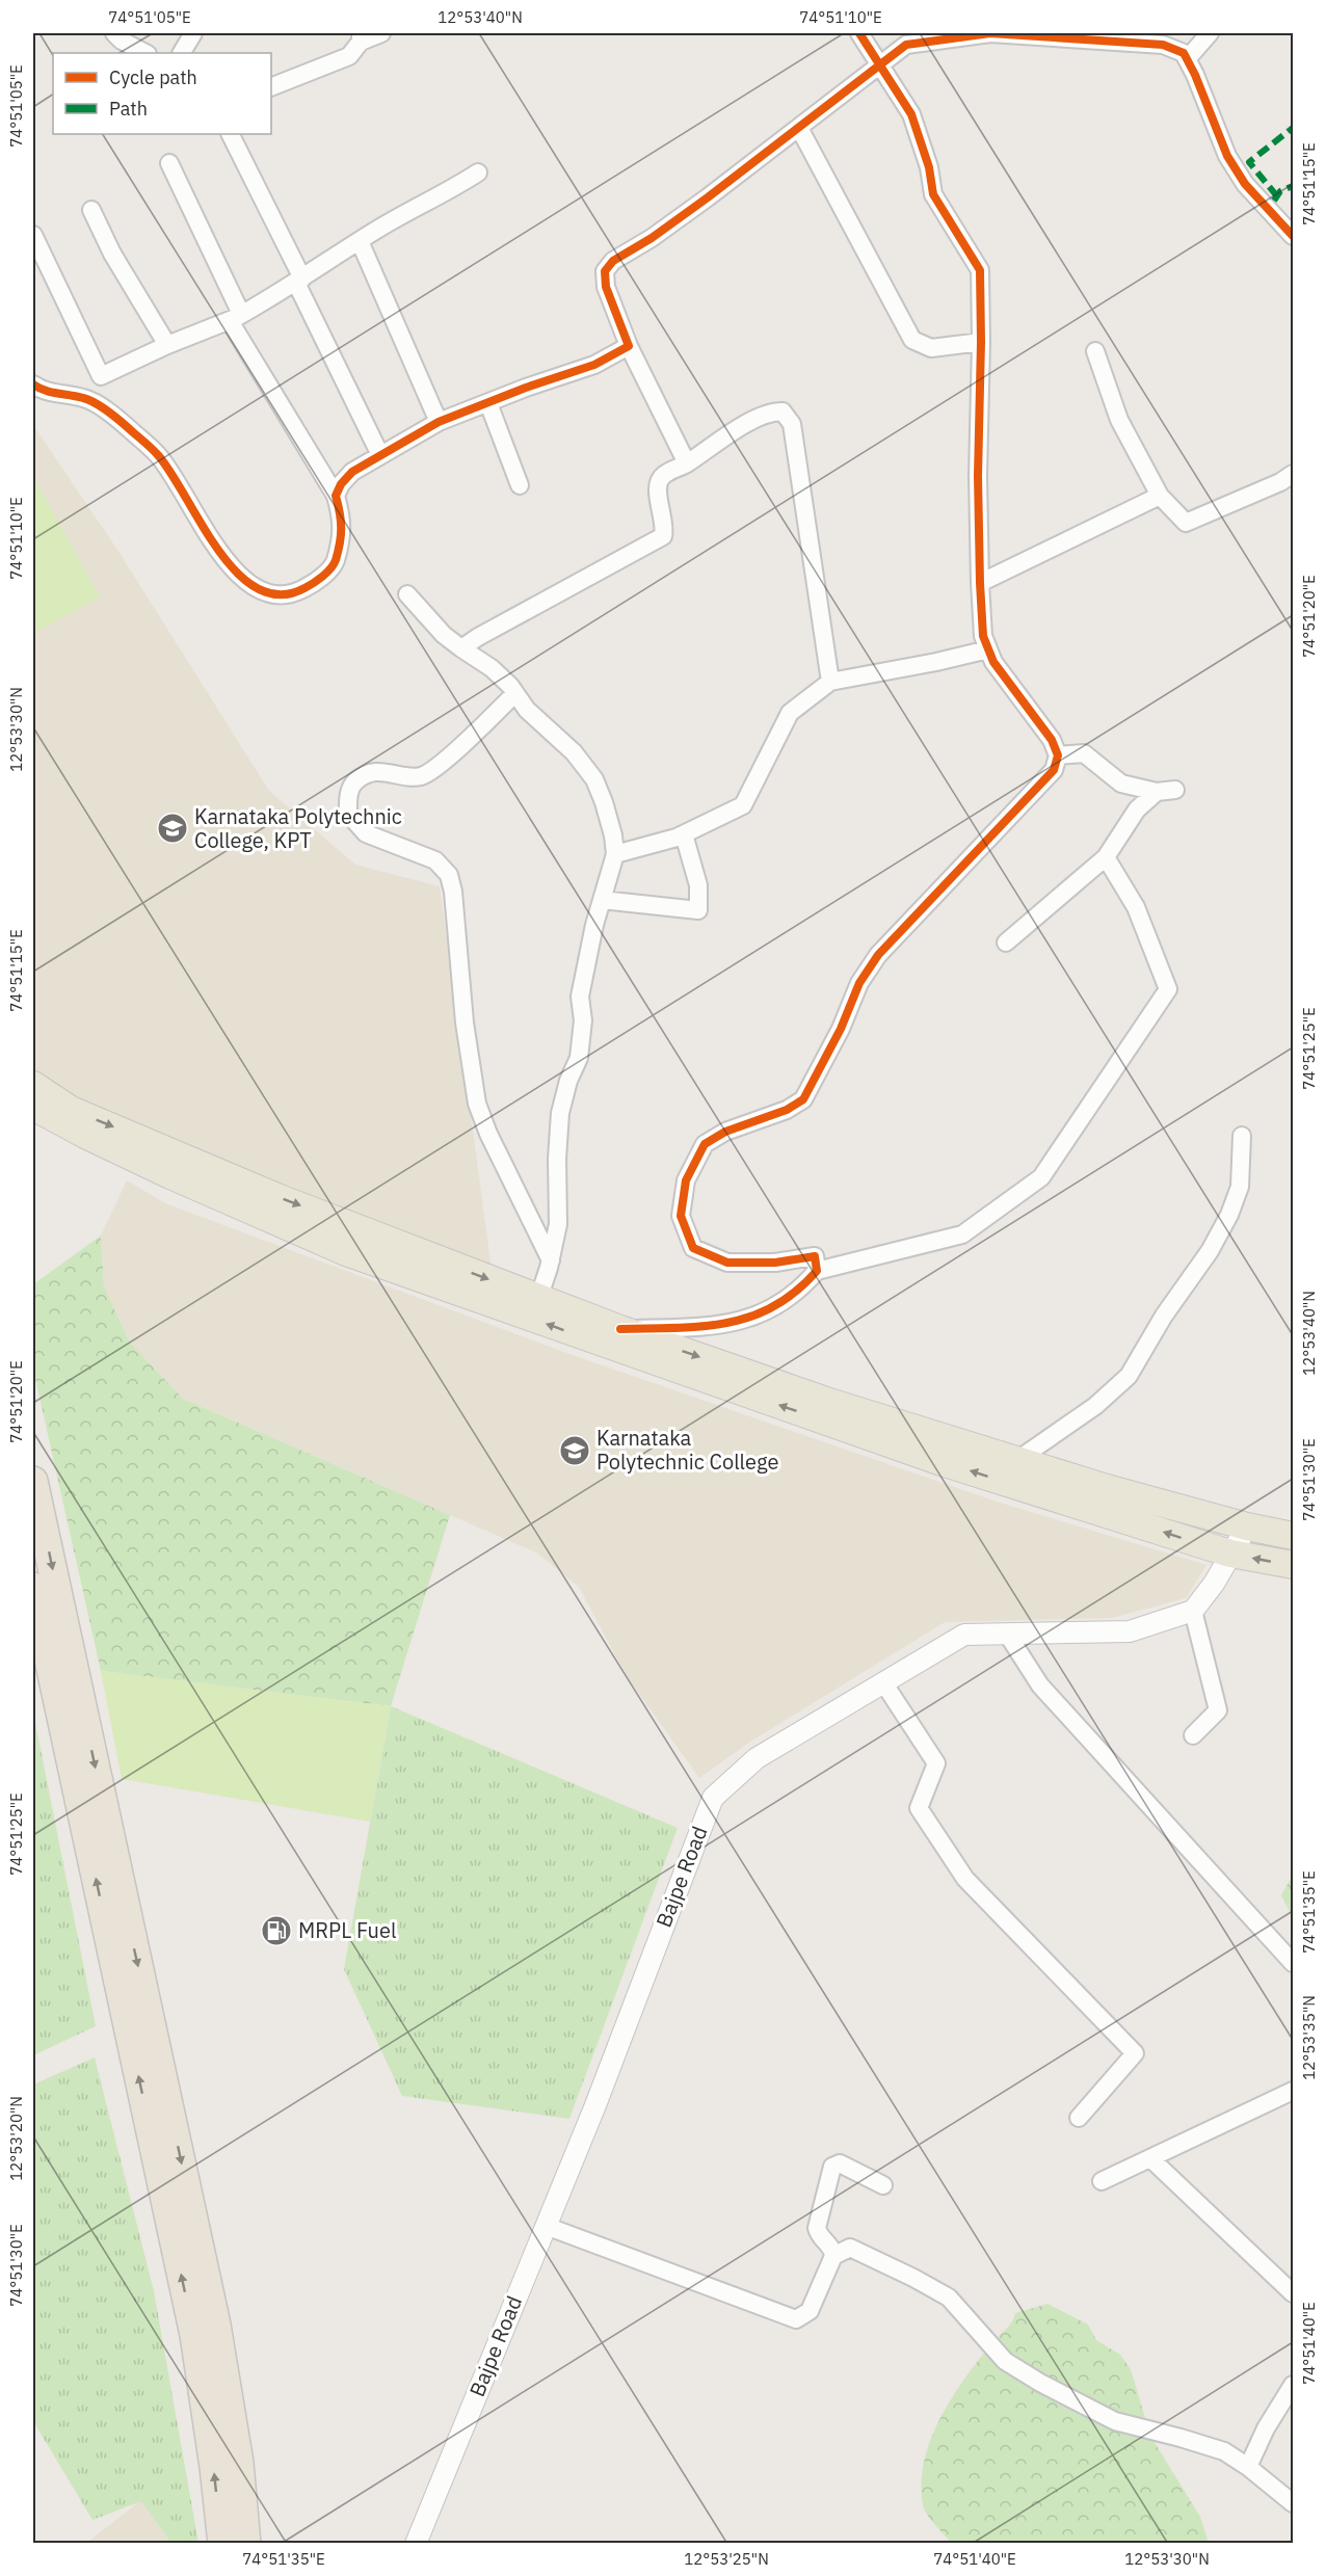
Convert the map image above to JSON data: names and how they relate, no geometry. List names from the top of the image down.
{
  "streets": {
    "street": ["Bajpe Road"]
  },
  "places": {
    "school or university": ["Karnataka Polytechnic College, KPT", "Karnataka Polytechnic College"],
    "fuel station": ["MRPL Fuel"]
  },
  "legend": ["Cycle path", "Path"],
  "coordinates": [
    "74°51'05\"E",
    "12°53'40\"N",
    "74°51'10\"E",
    "74°51'15\"E",
    "74°51'20\"E",
    "12°53'30\"N",
    "74°51'25\"E",
    "74°51'30\"E",
    "74°51'35\"E",
    "12°53'35\"N",
    "12°53'20\"N",
    "74°51'40\"E",
    "12°53'25\"N"
  ]
}
